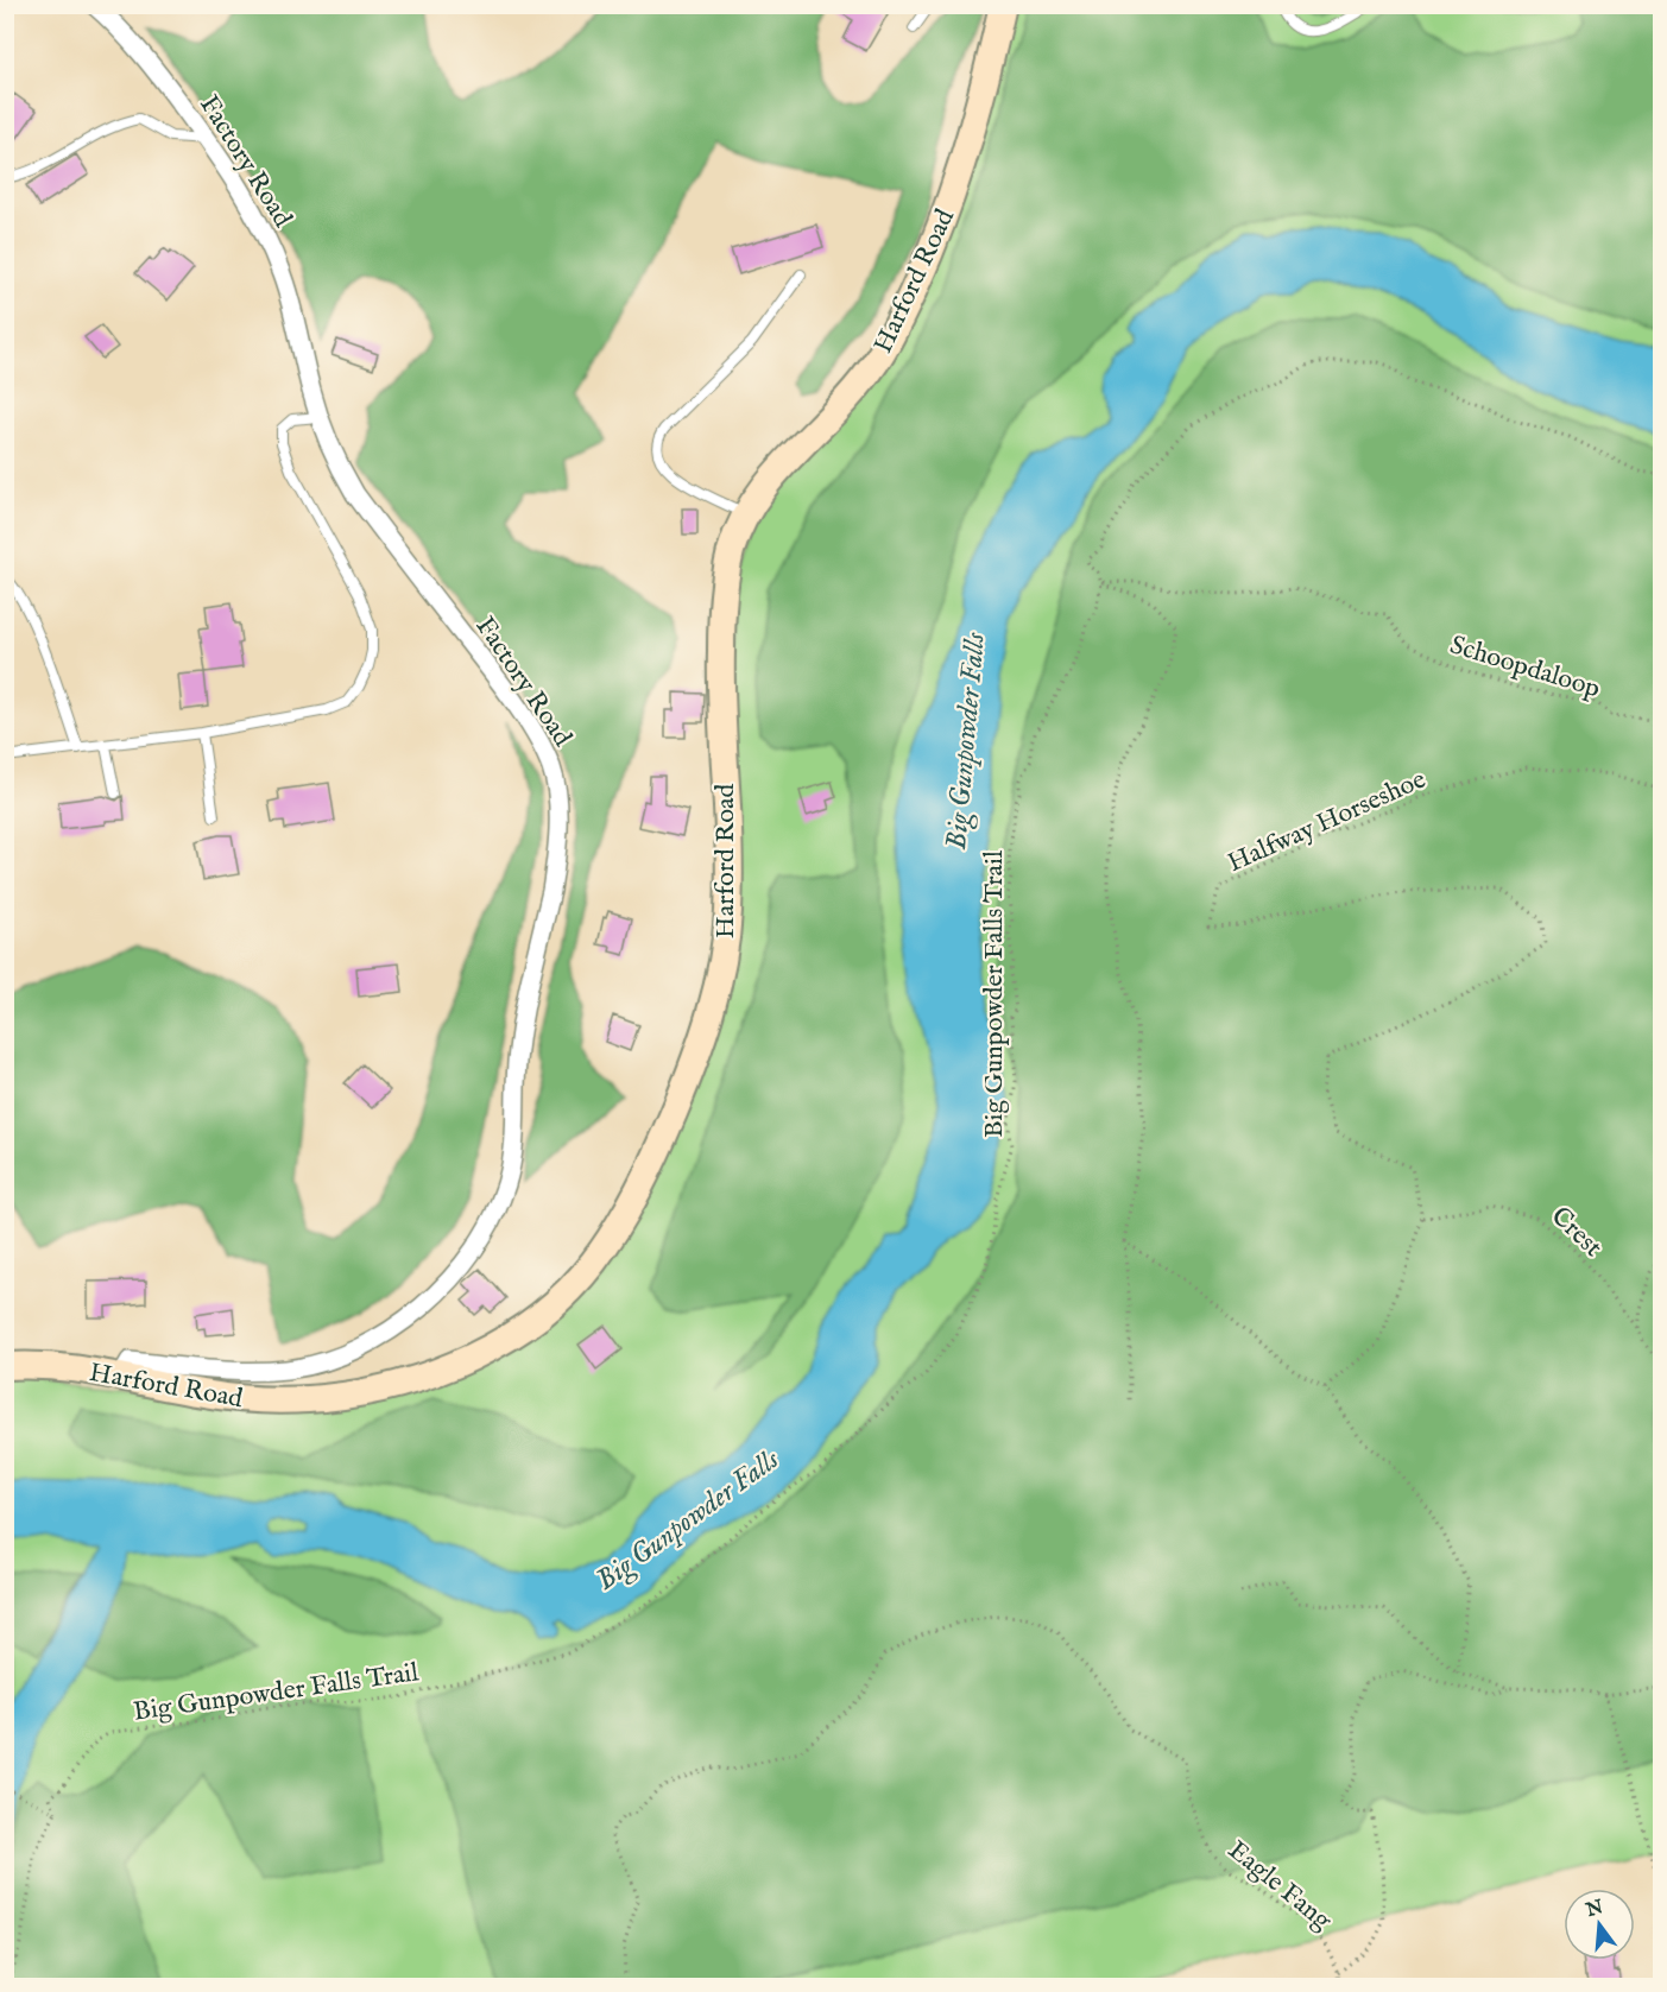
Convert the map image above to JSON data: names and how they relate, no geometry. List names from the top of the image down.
{
  "streets": {
    "main road": ["Harford Road"],
    "street": ["Factory Road"],
    "path": [
      "Schoopdaloop",
      "Halfway Horseshoe",
      "Big Gunpowder Falls Trail",
      "Crest",
      "Eagle Fang"
    ]
  },
  "crossings": [
    ["Factory Road", "Harford Road"],
    ["Schoopdaloop", "Big Gunpowder Falls Trail"],
    ["Halfway Horseshoe", "Crest"]
  ],
  "water": ["Big Gunpowder Falls"],
  "north": "top"
}
